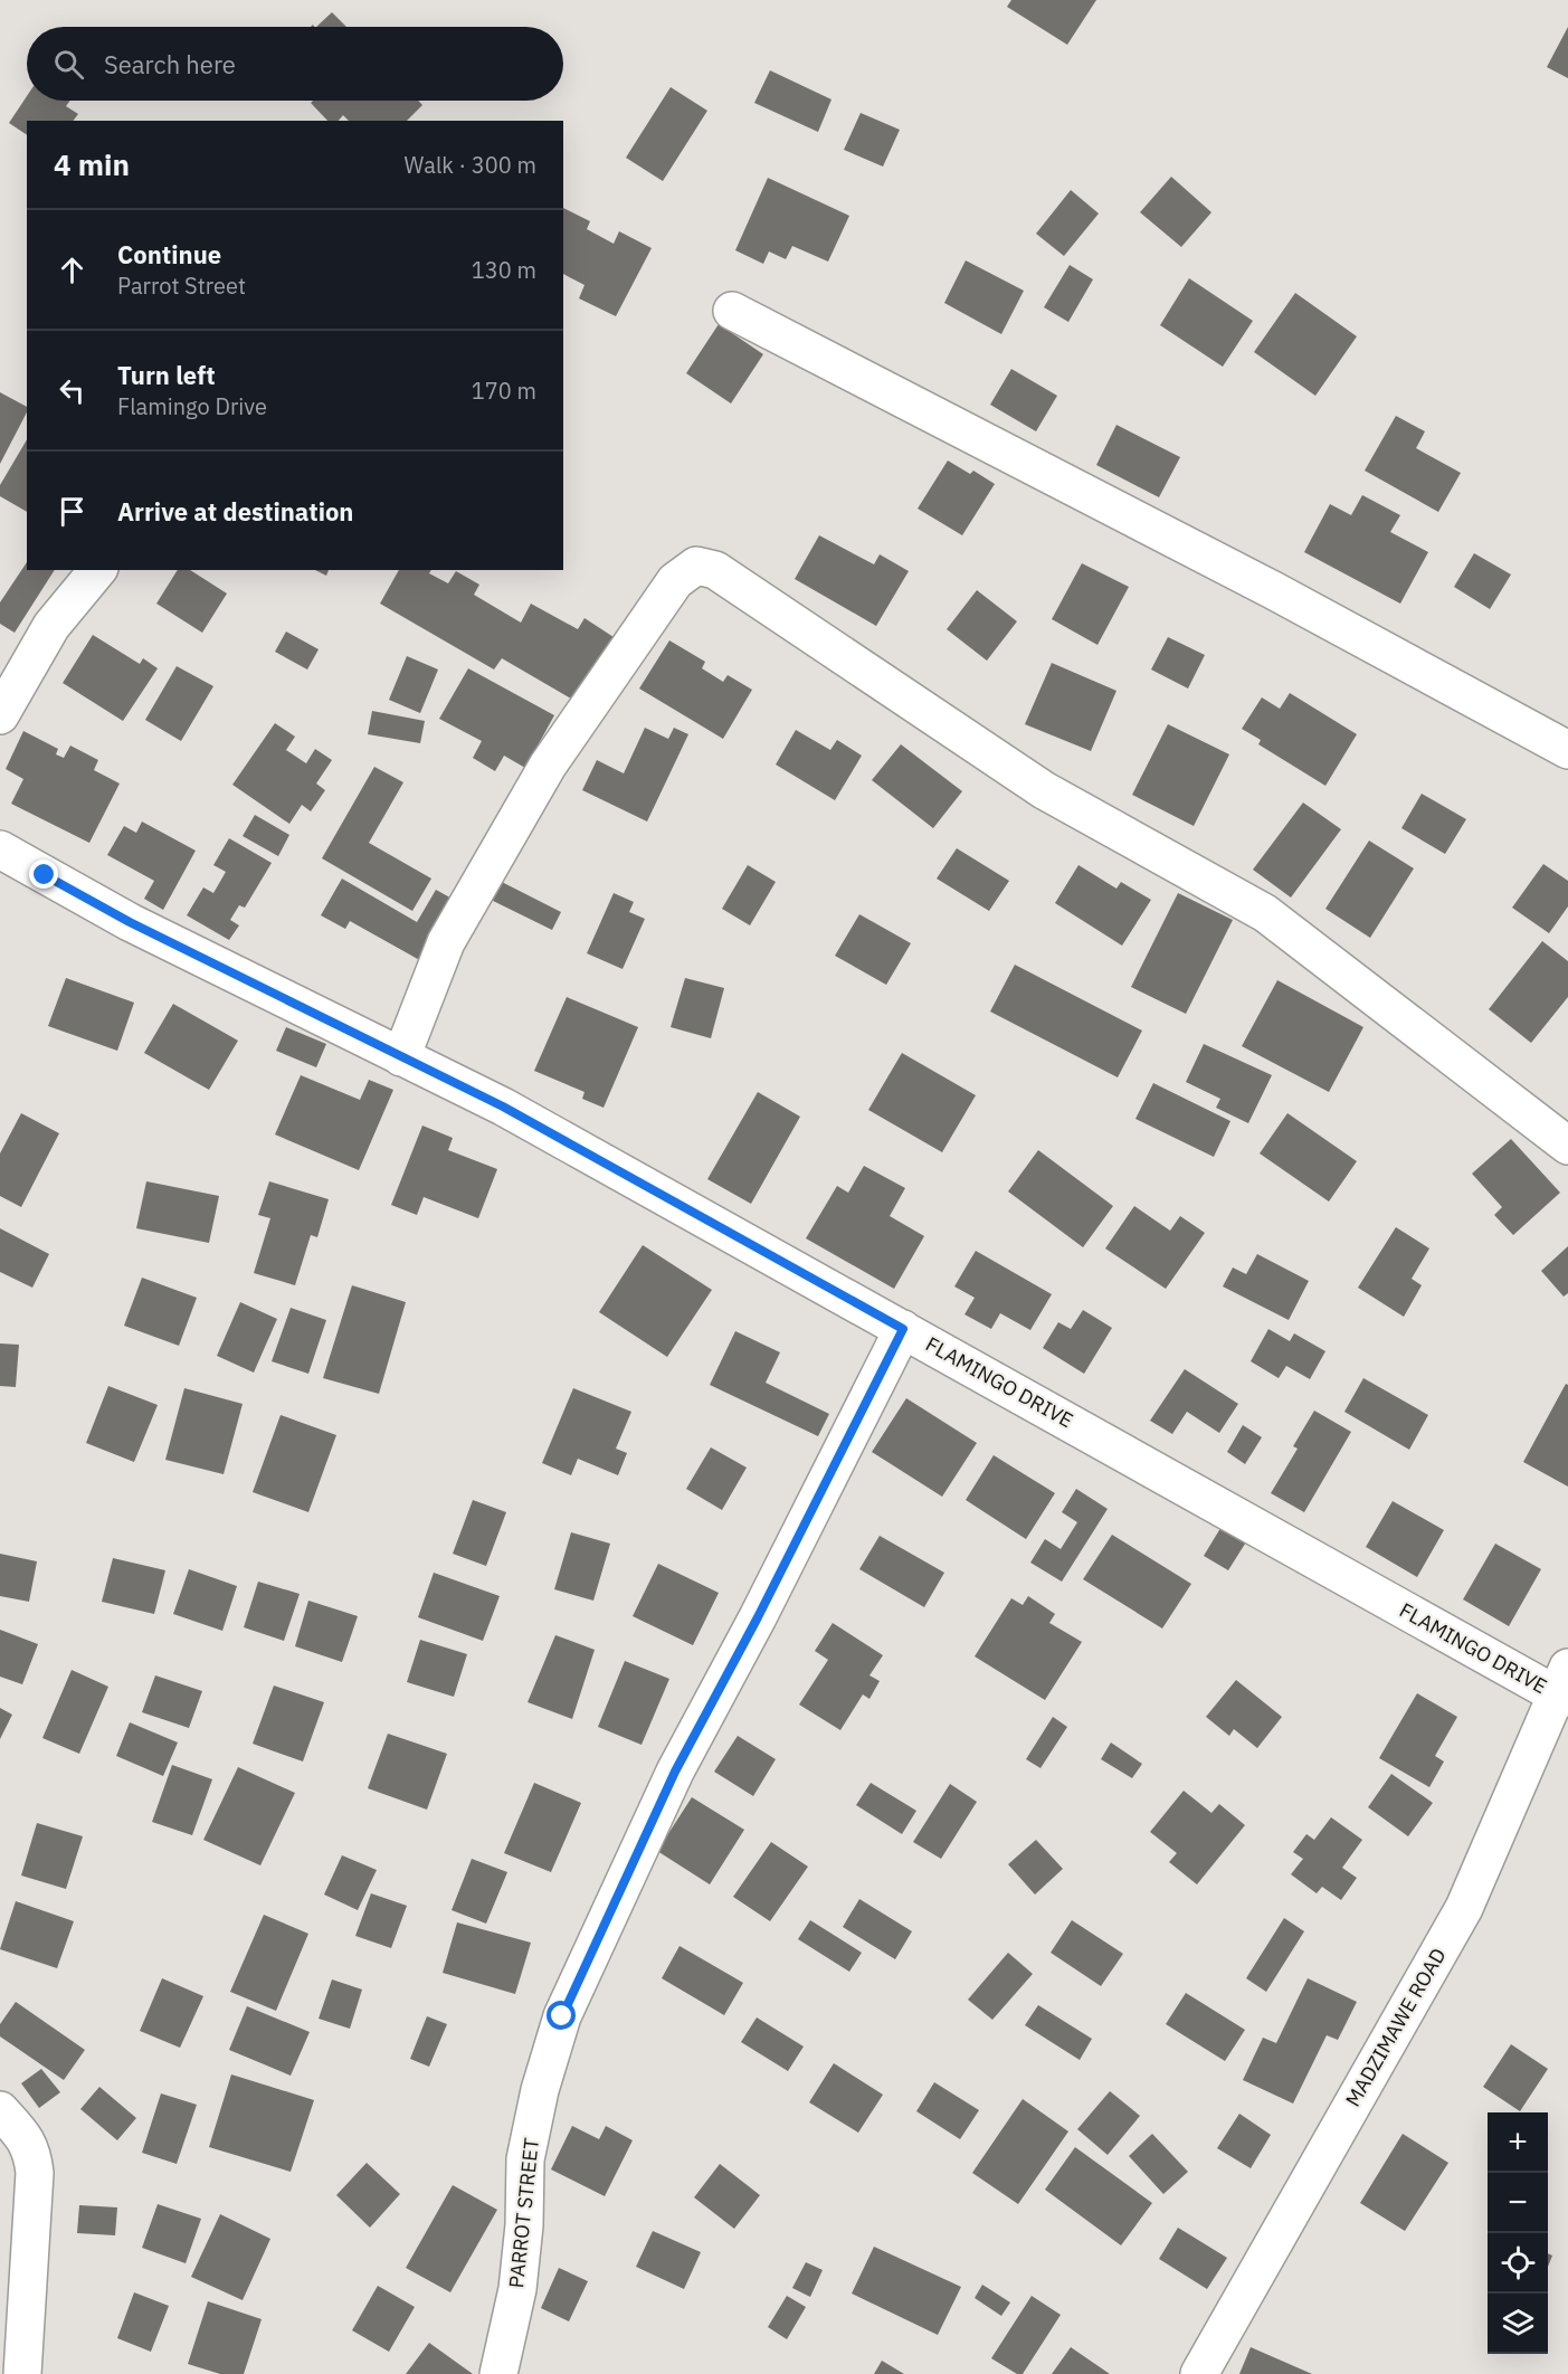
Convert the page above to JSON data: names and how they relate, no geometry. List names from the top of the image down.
{
  "streets": {
    "street": ["FLAMINGO DRIVE", "MADZIMAWE ROAD", "PARROT STREET"]
  },
  "crossings": [
    ["FLAMINGO DRIVE", "MADZIMAWE ROAD"],
    ["FLAMINGO DRIVE", "PARROT STREET"]
  ],
  "page": {
    "search": "Search here",
    "heading": ["4 min", "Walk · 300 m"],
    "list": [
      ["Continue", "Parrot Street", "130 m"],
      ["Turn left", "Flamingo Drive", "170 m"],
      "Arrive at destination"
    ],
    "map_buttons": ["+", "−"]
  }
}
